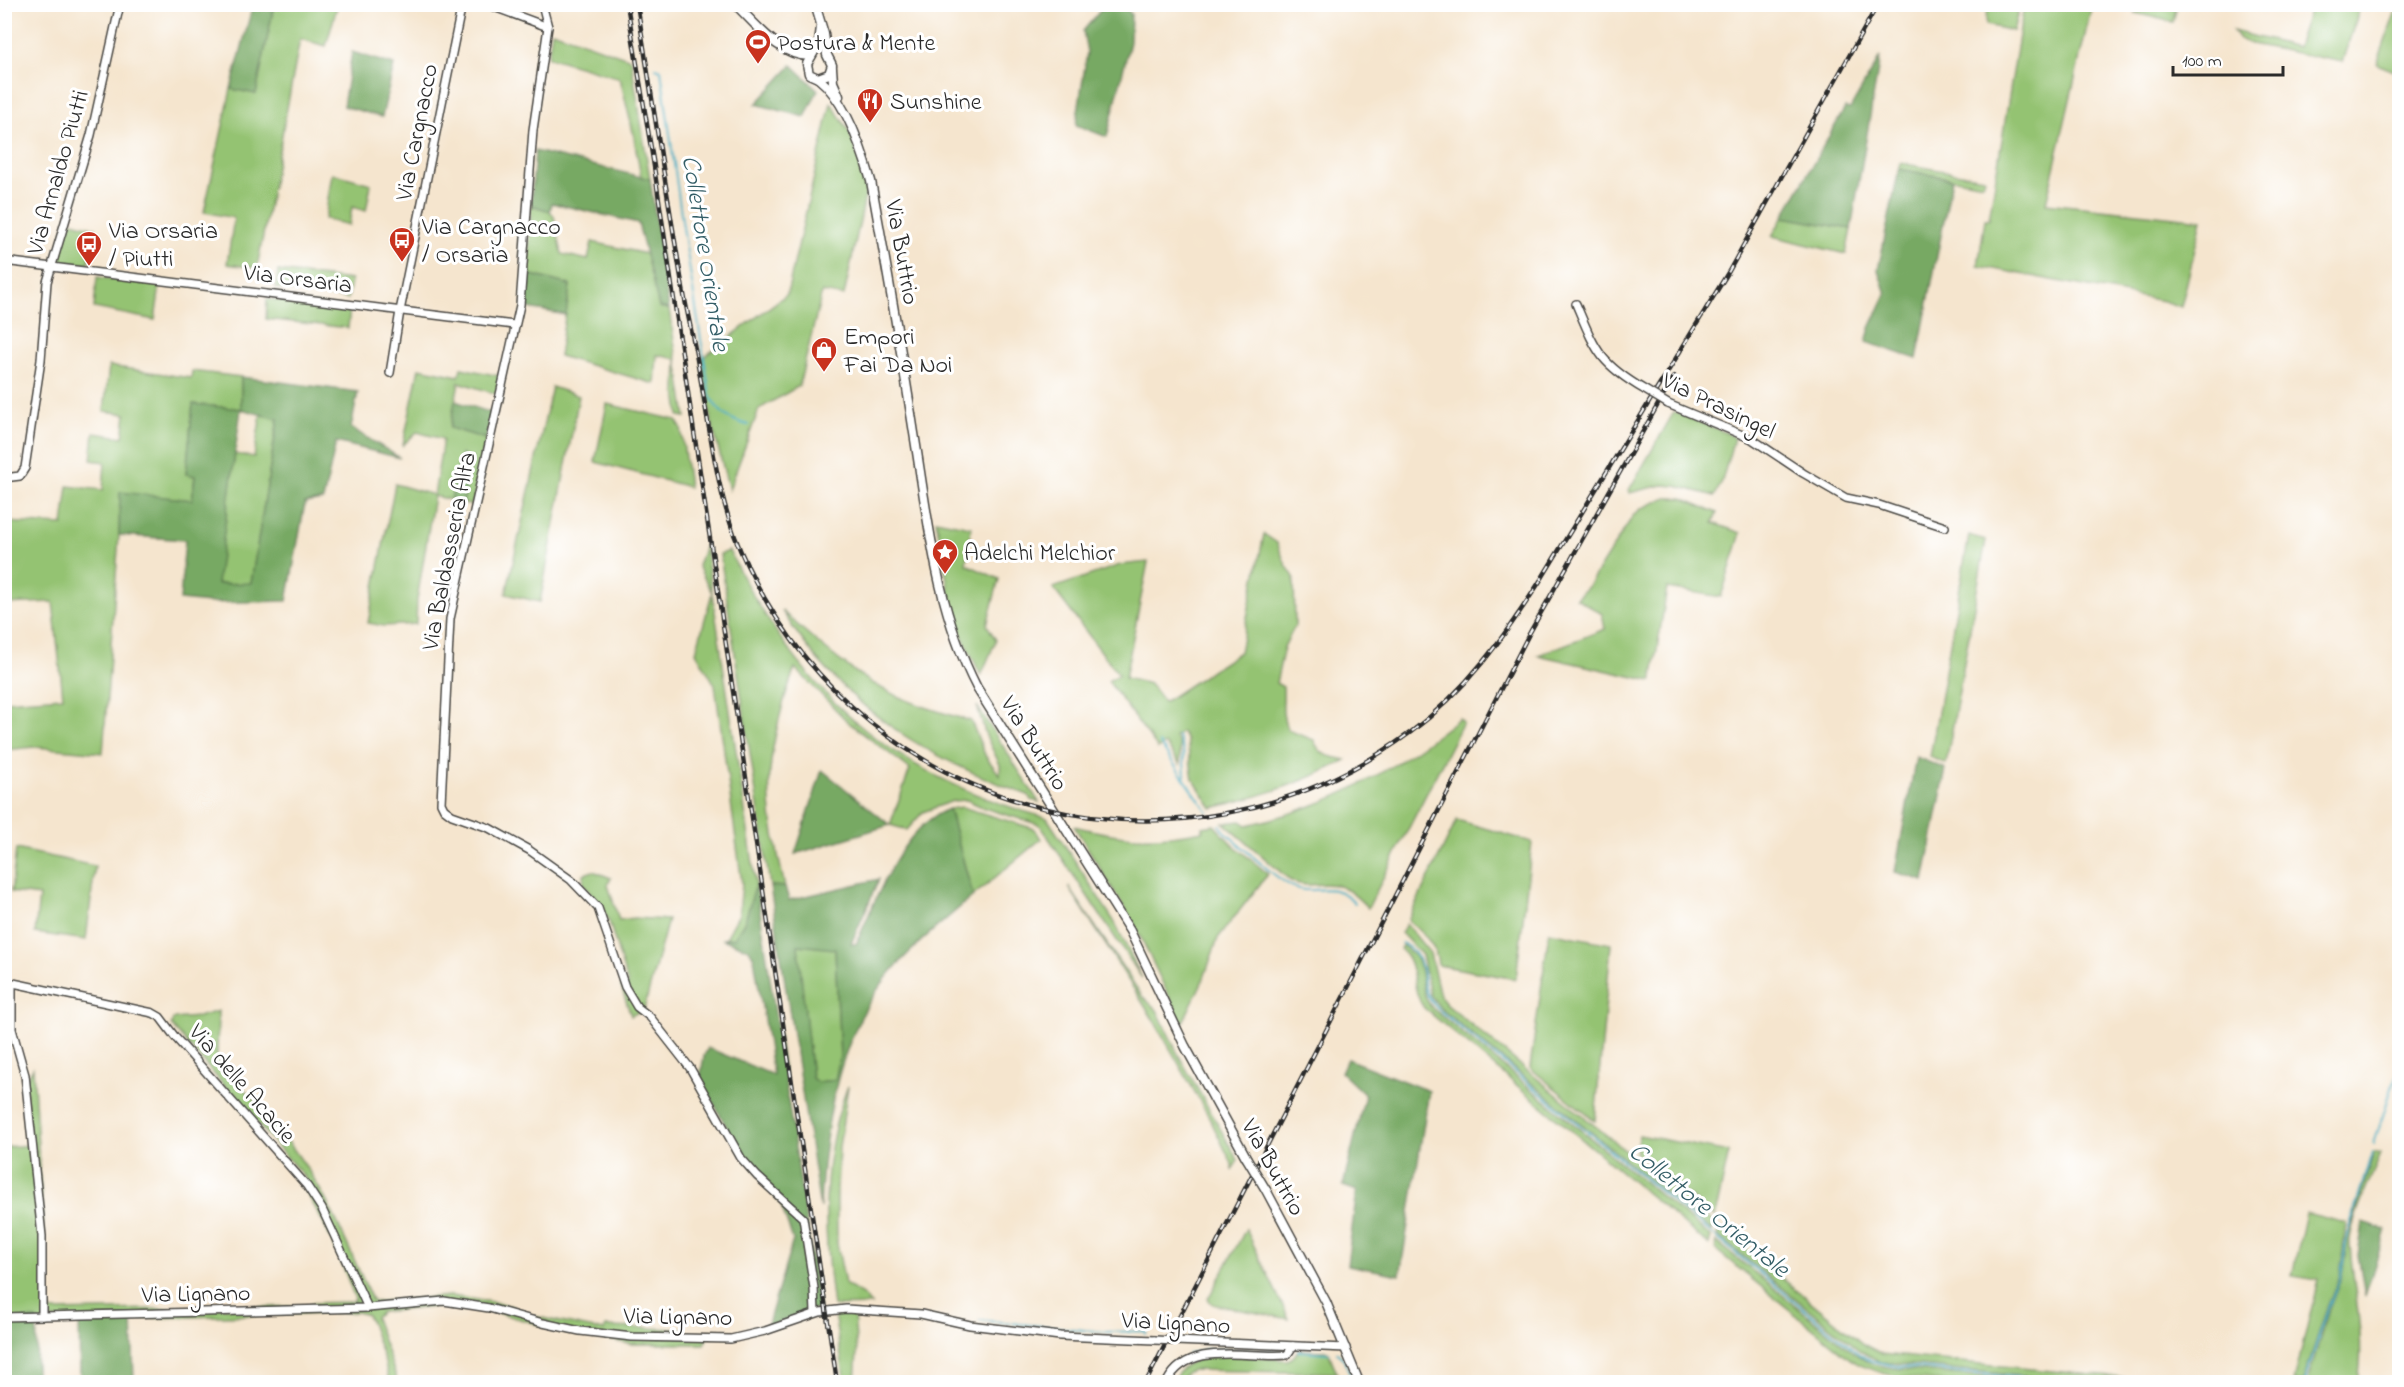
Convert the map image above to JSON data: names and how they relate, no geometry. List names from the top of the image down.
{
  "streets": {
    "street": [
      "Via Cargnacco",
      "Via Arnaldo Piutti",
      "Via Buttrio",
      "Via Orsaria",
      "Via Prasingel",
      "Via Baldasseria Alta",
      "Via delle Acacie",
      "Via Lignano"
    ]
  },
  "crossings": [
    ["Via Cargnacco", "Via Orsaria"],
    ["Via Arnaldo Piutti", "Via Orsaria"],
    ["Via Buttrio", "Via Lignano"],
    ["Via Orsaria", "Via Baldasseria Alta"],
    ["Via Baldasseria Alta", "Via Lignano"],
    ["Via delle Acacie", "Via Lignano"]
  ],
  "water": ["Collettore Orientale"],
  "places": {
    "sports": ["Postura & Mente"],
    "restaurant": ["Sunshine"],
    "bus stop": ["Via Cargnacco / Orsaria", "Via Orsaria / Piutti"],
    "shop": ["Empori Fai Da Noi"],
    "place": ["Adelchi Melchior"]
  },
  "scale_bar": "100 m"
}
